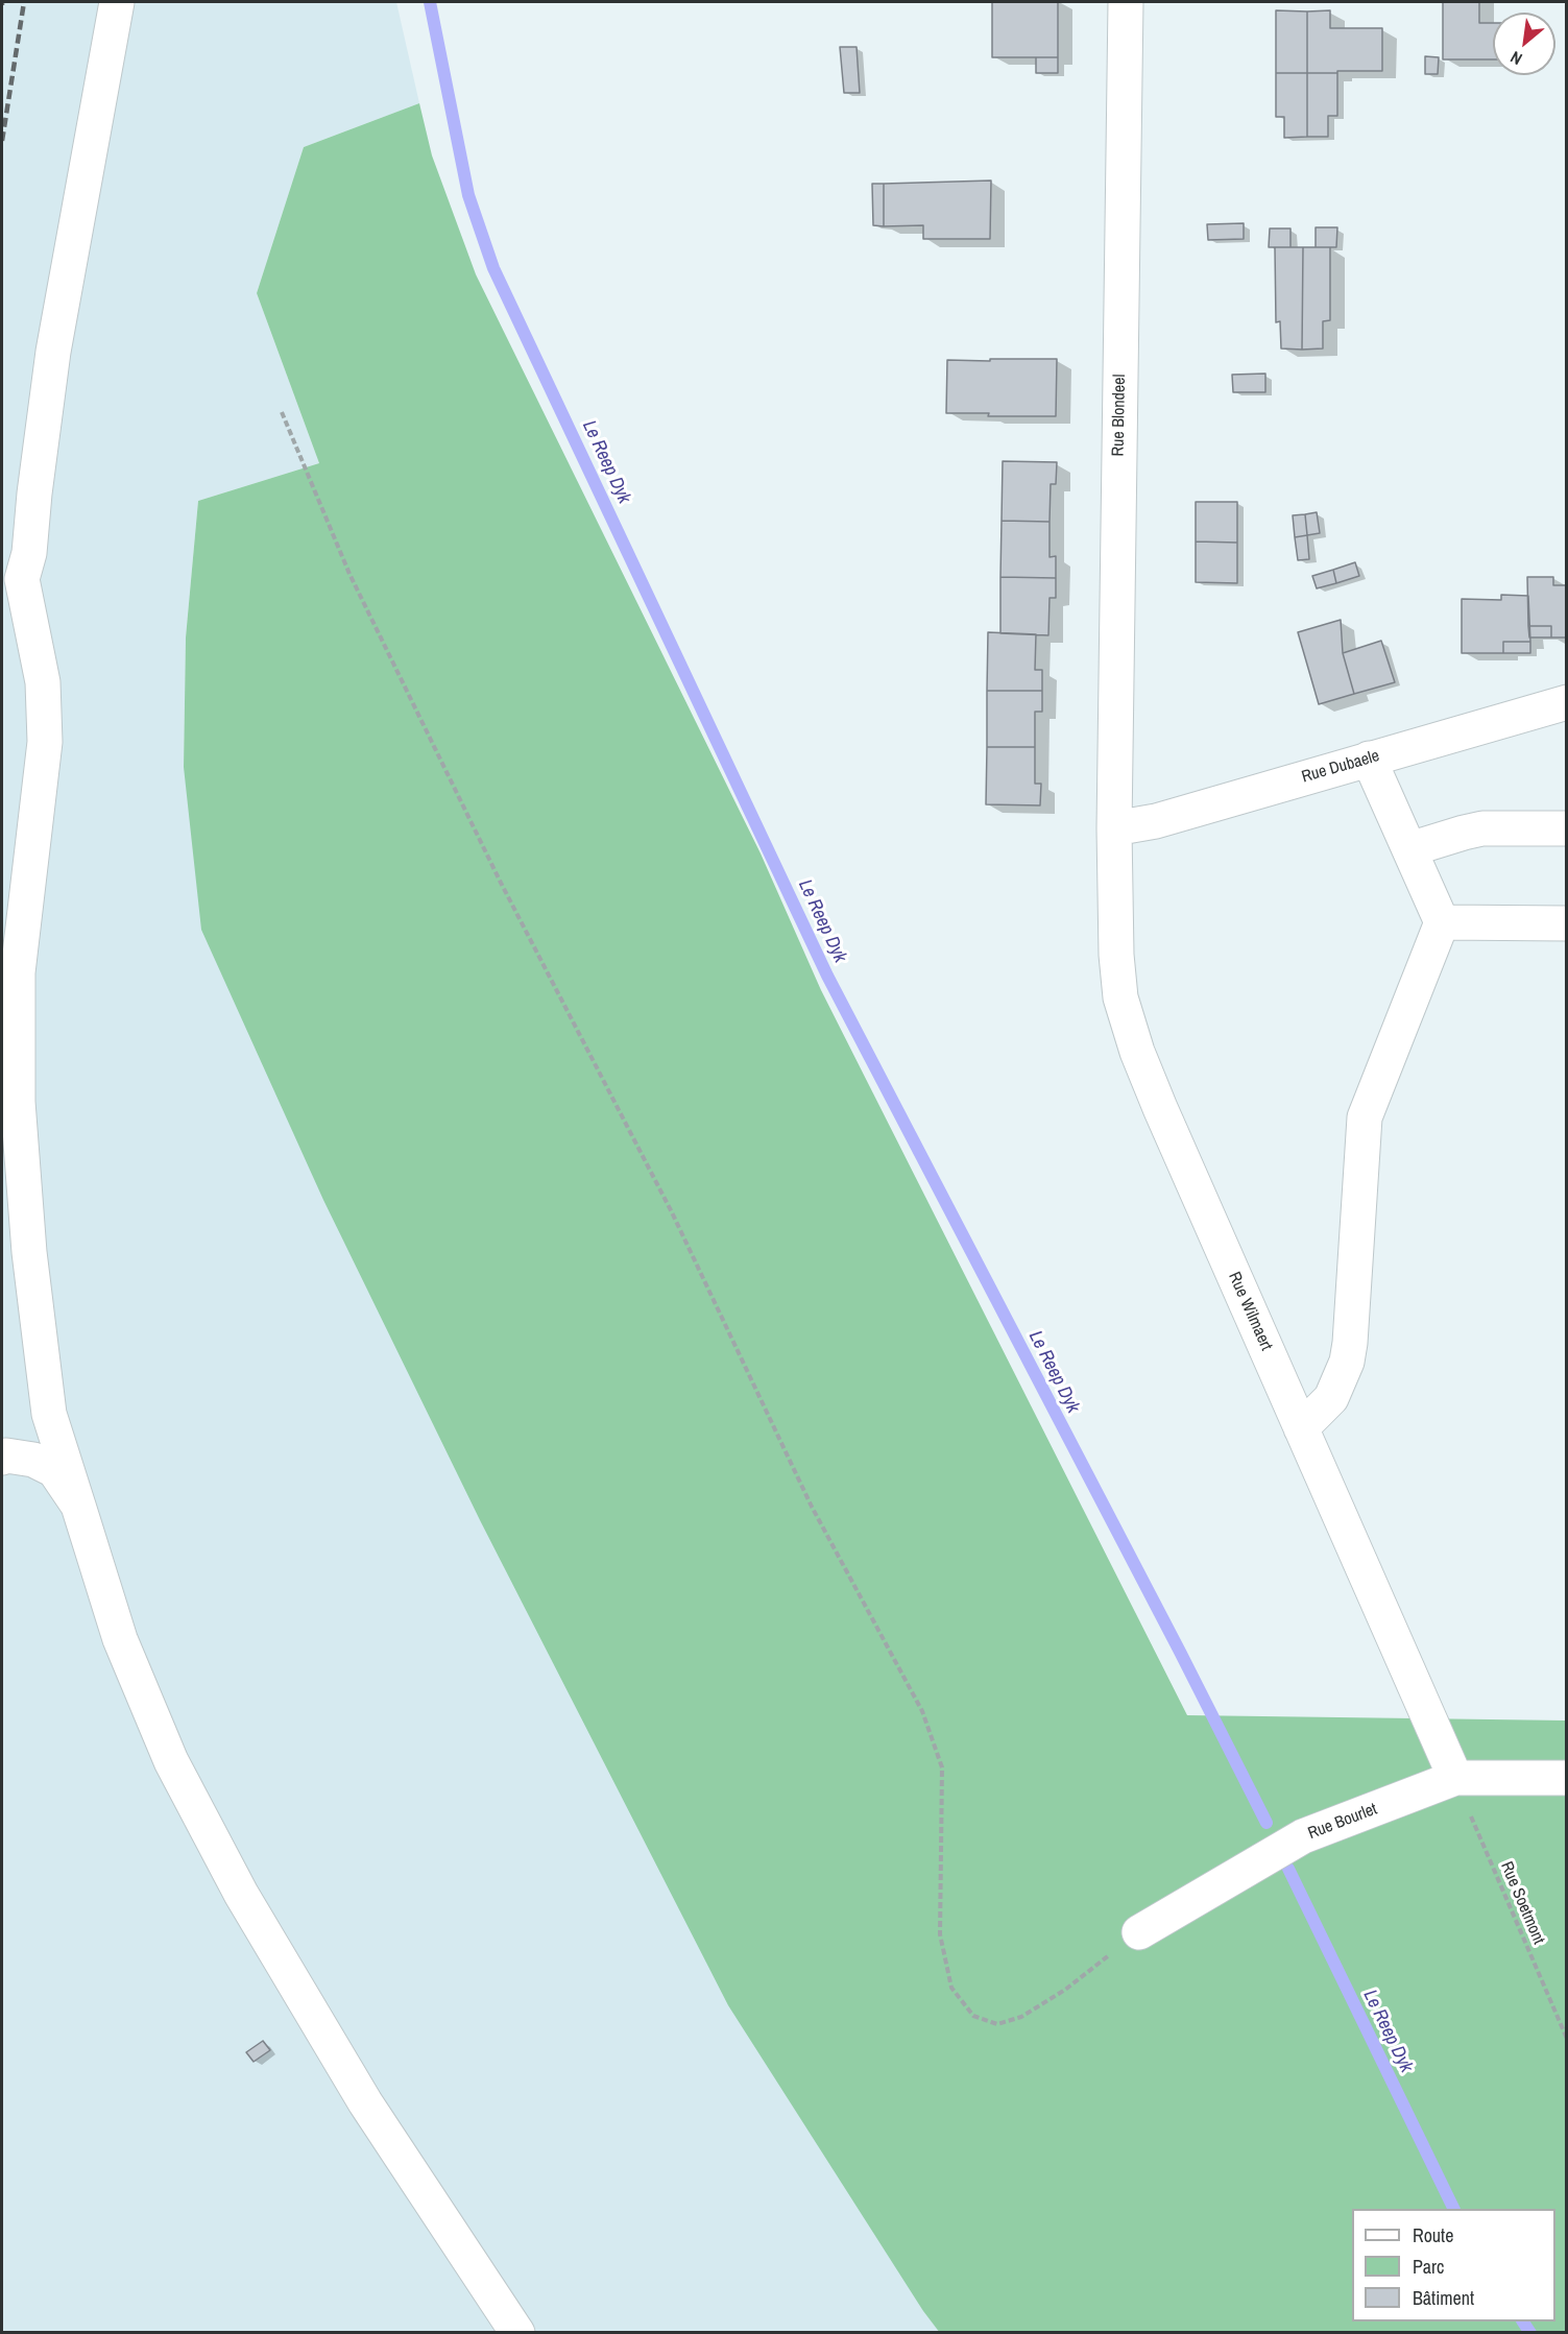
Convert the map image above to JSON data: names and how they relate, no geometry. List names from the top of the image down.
{
  "streets": {
    "street": [
      "Rue Blondeel",
      "Rue Dubaele",
      "Rue Wilmaert",
      "Rue Bourlet"
    ],
    "path": ["Rue Soetmont"]
  },
  "crossings": [
    ["Rue Blondeel", "Rue Dubaele"],
    ["Rue Blondeel", "Rue Wilmaert"],
    ["Rue Dubaele", "Rue Wilmaert"],
    ["Rue Wilmaert", "Rue Bourlet"],
    ["Rue Wilmaert", "Rue Soetmont"],
    ["Rue Bourlet", "Rue Soetmont"]
  ],
  "water": ["Le Reep Dyk"],
  "legend": ["Route", "Parc", "Bâtiment"],
  "north": "bottom left"
}
